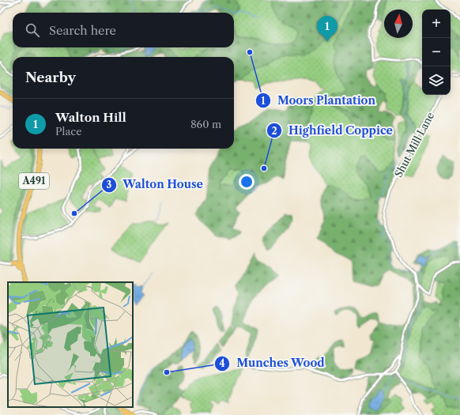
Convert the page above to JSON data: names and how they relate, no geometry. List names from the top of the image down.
{
  "streets": {
    "highway": ["A491"],
    "street": ["Shut Mill Lane"]
  },
  "places": [
    "Moors Plantation",
    "Highfield Coppice",
    "Walton House",
    "Munches Wood"
  ],
  "north": "top",
  "page": {
    "map_buttons": ["+", "−"],
    "search": "Search here",
    "pins": "1",
    "heading": "Nearby",
    "list": [
      {
        "mark": "1",
        "name": "Walton Hill",
        "note": "Place",
        "value": "860 m"
      }
    ]
  }
}
